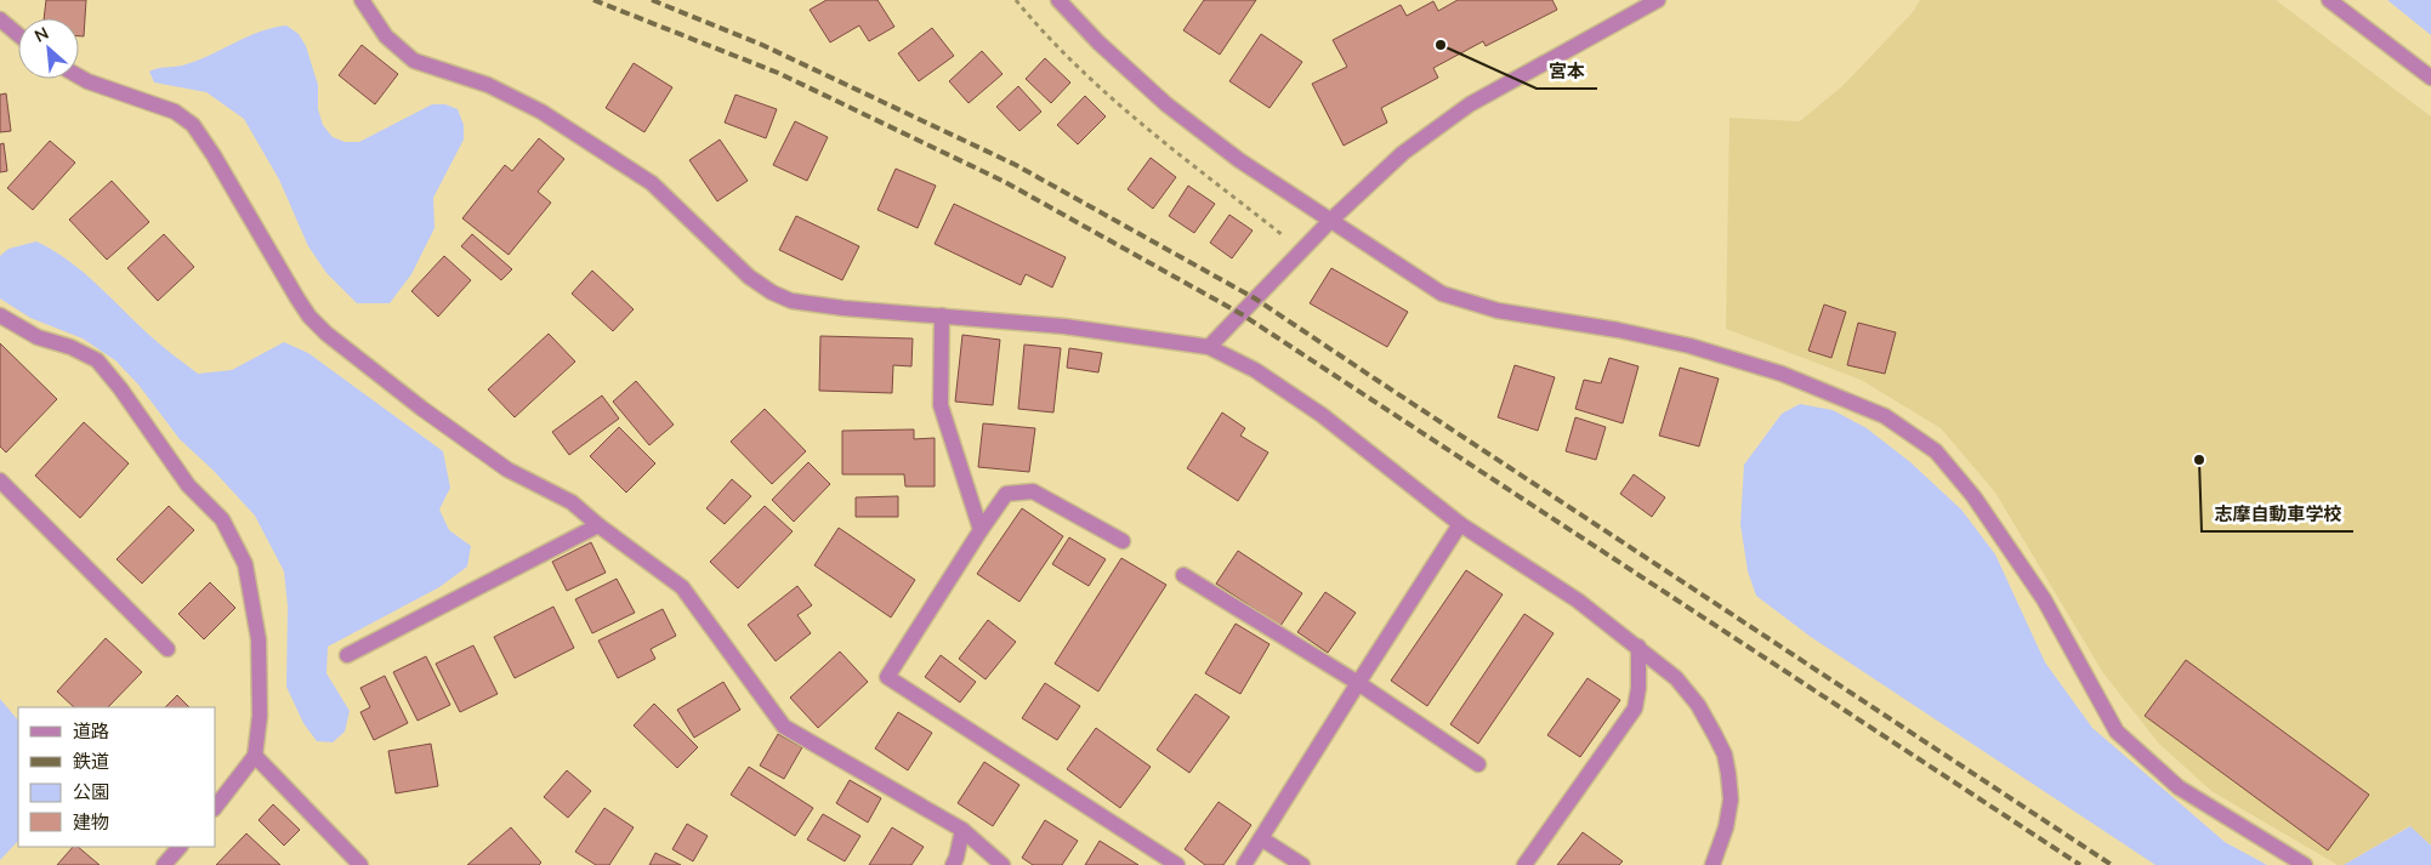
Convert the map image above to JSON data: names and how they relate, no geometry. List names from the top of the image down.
{
  "places": ["宮本", "志摩自動車学校"],
  "legend": [
    "道路",
    "鉄道",
    "公園",
    "建物"
  ],
  "north": "top left"
}
